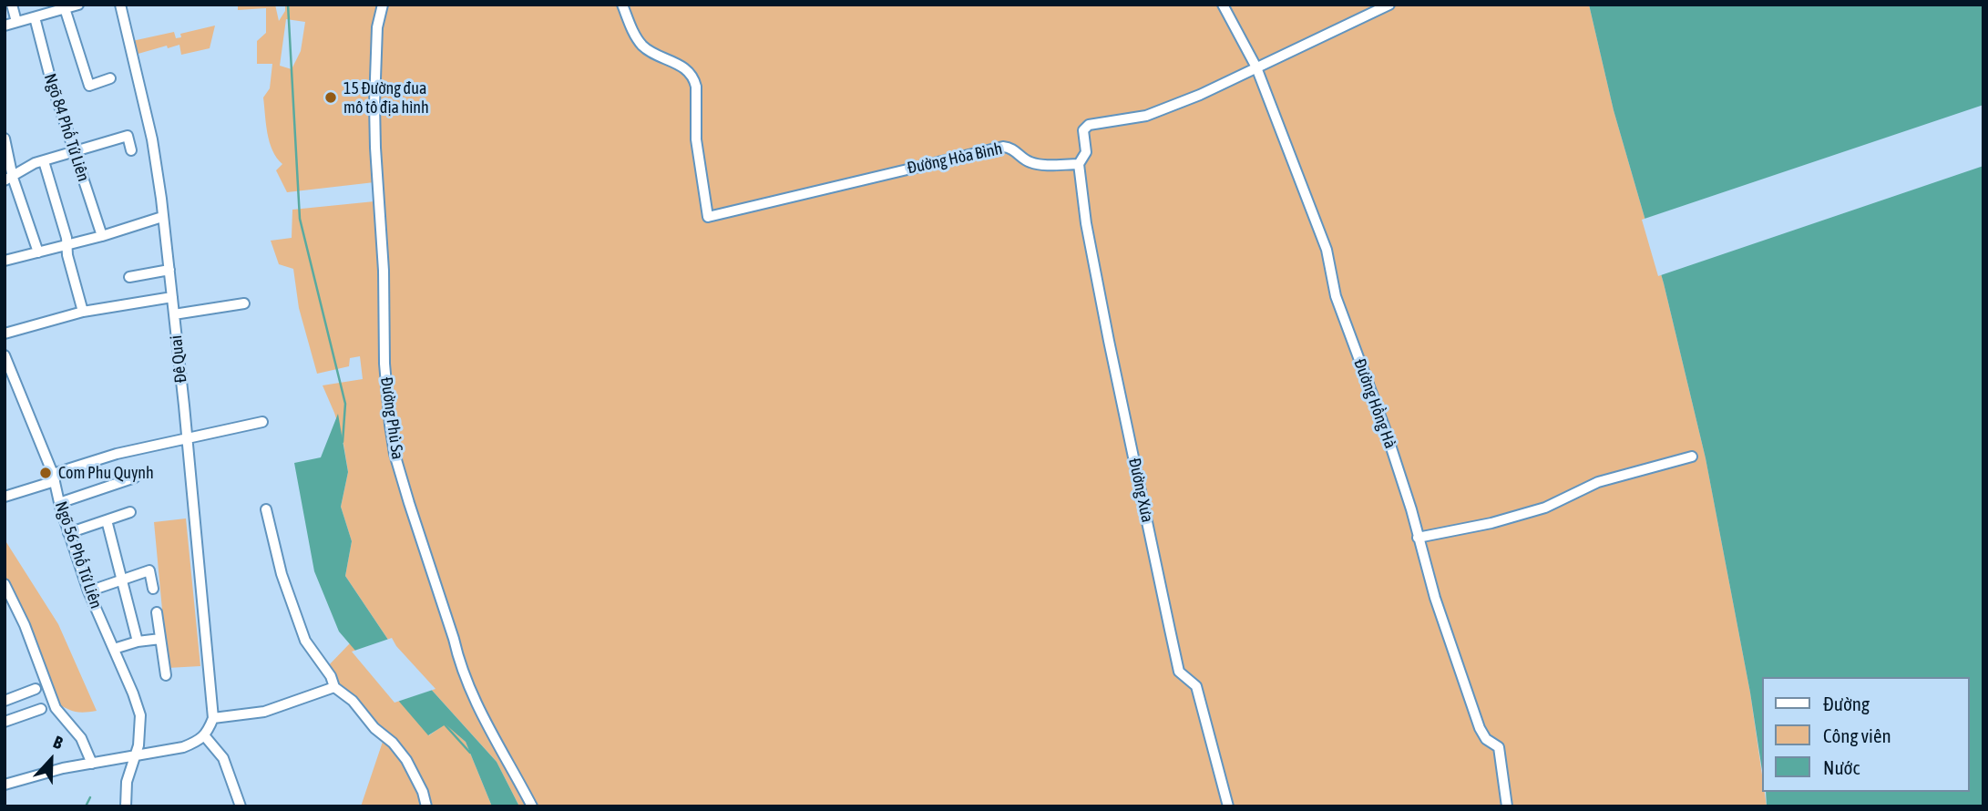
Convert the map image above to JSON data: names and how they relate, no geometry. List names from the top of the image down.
{
  "streets": {
    "street": [
      "Ngõ 84 Phố Tứ Liên",
      "Đường Hòa Bình",
      "Đê Quai",
      "Đường Hồng Hà",
      "Đường Phù Sa",
      "Đường Xưa",
      "Ngõ 56 Phố Tứ Liên"
    ]
  },
  "crossings": [
    ["Đường Hòa Bình", "Đường Xưa"]
  ],
  "places": ["15 Đường đua mô tô địa hình", "Com Phu Quynh"],
  "legend": ["Đường", "Công viên", "Nước"],
  "north": "top"
}
